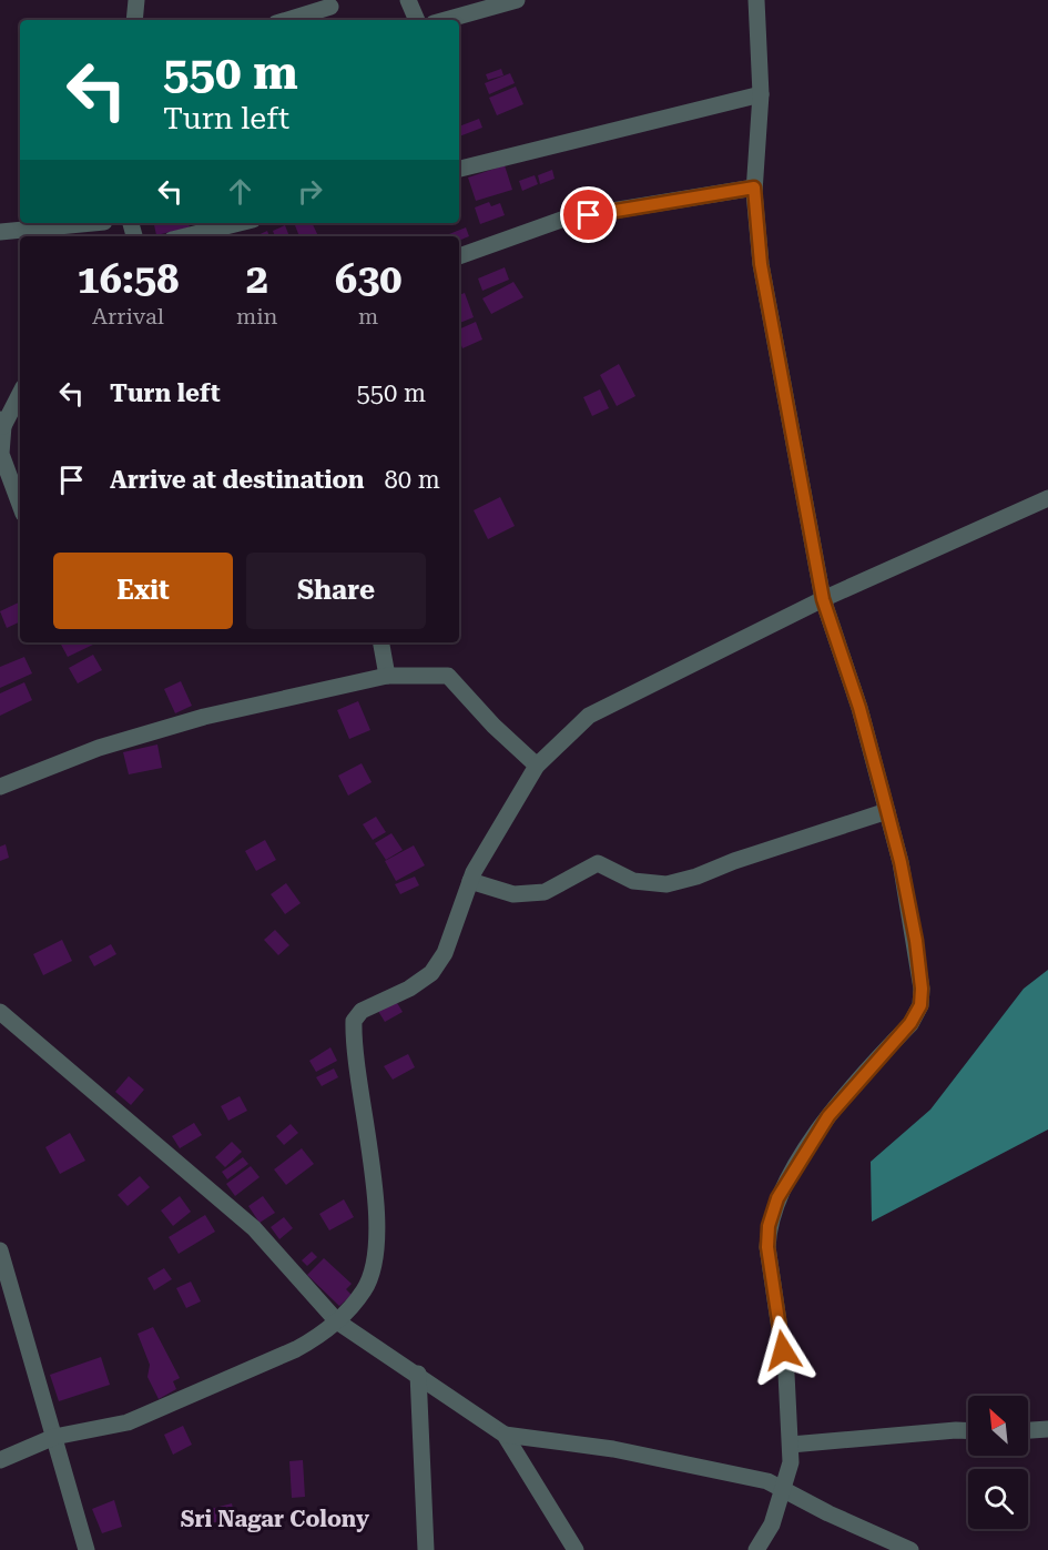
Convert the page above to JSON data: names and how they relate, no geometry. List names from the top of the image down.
{
  "districts": ["Sri Nagar Colony"],
  "north": "top left",
  "page": {
    "turn": ["550 m", "Turn left"],
    "eta": [
      "16:58",
      "Arrival",
      "2",
      "min",
      "630",
      "m"
    ],
    "list": [
      {
        "name": "Turn left",
        "value": "550 m"
      },
      {
        "name": "Arrive at destination",
        "value": "80 m"
      }
    ],
    "buttons": ["Exit", "Share"]
  }
}
